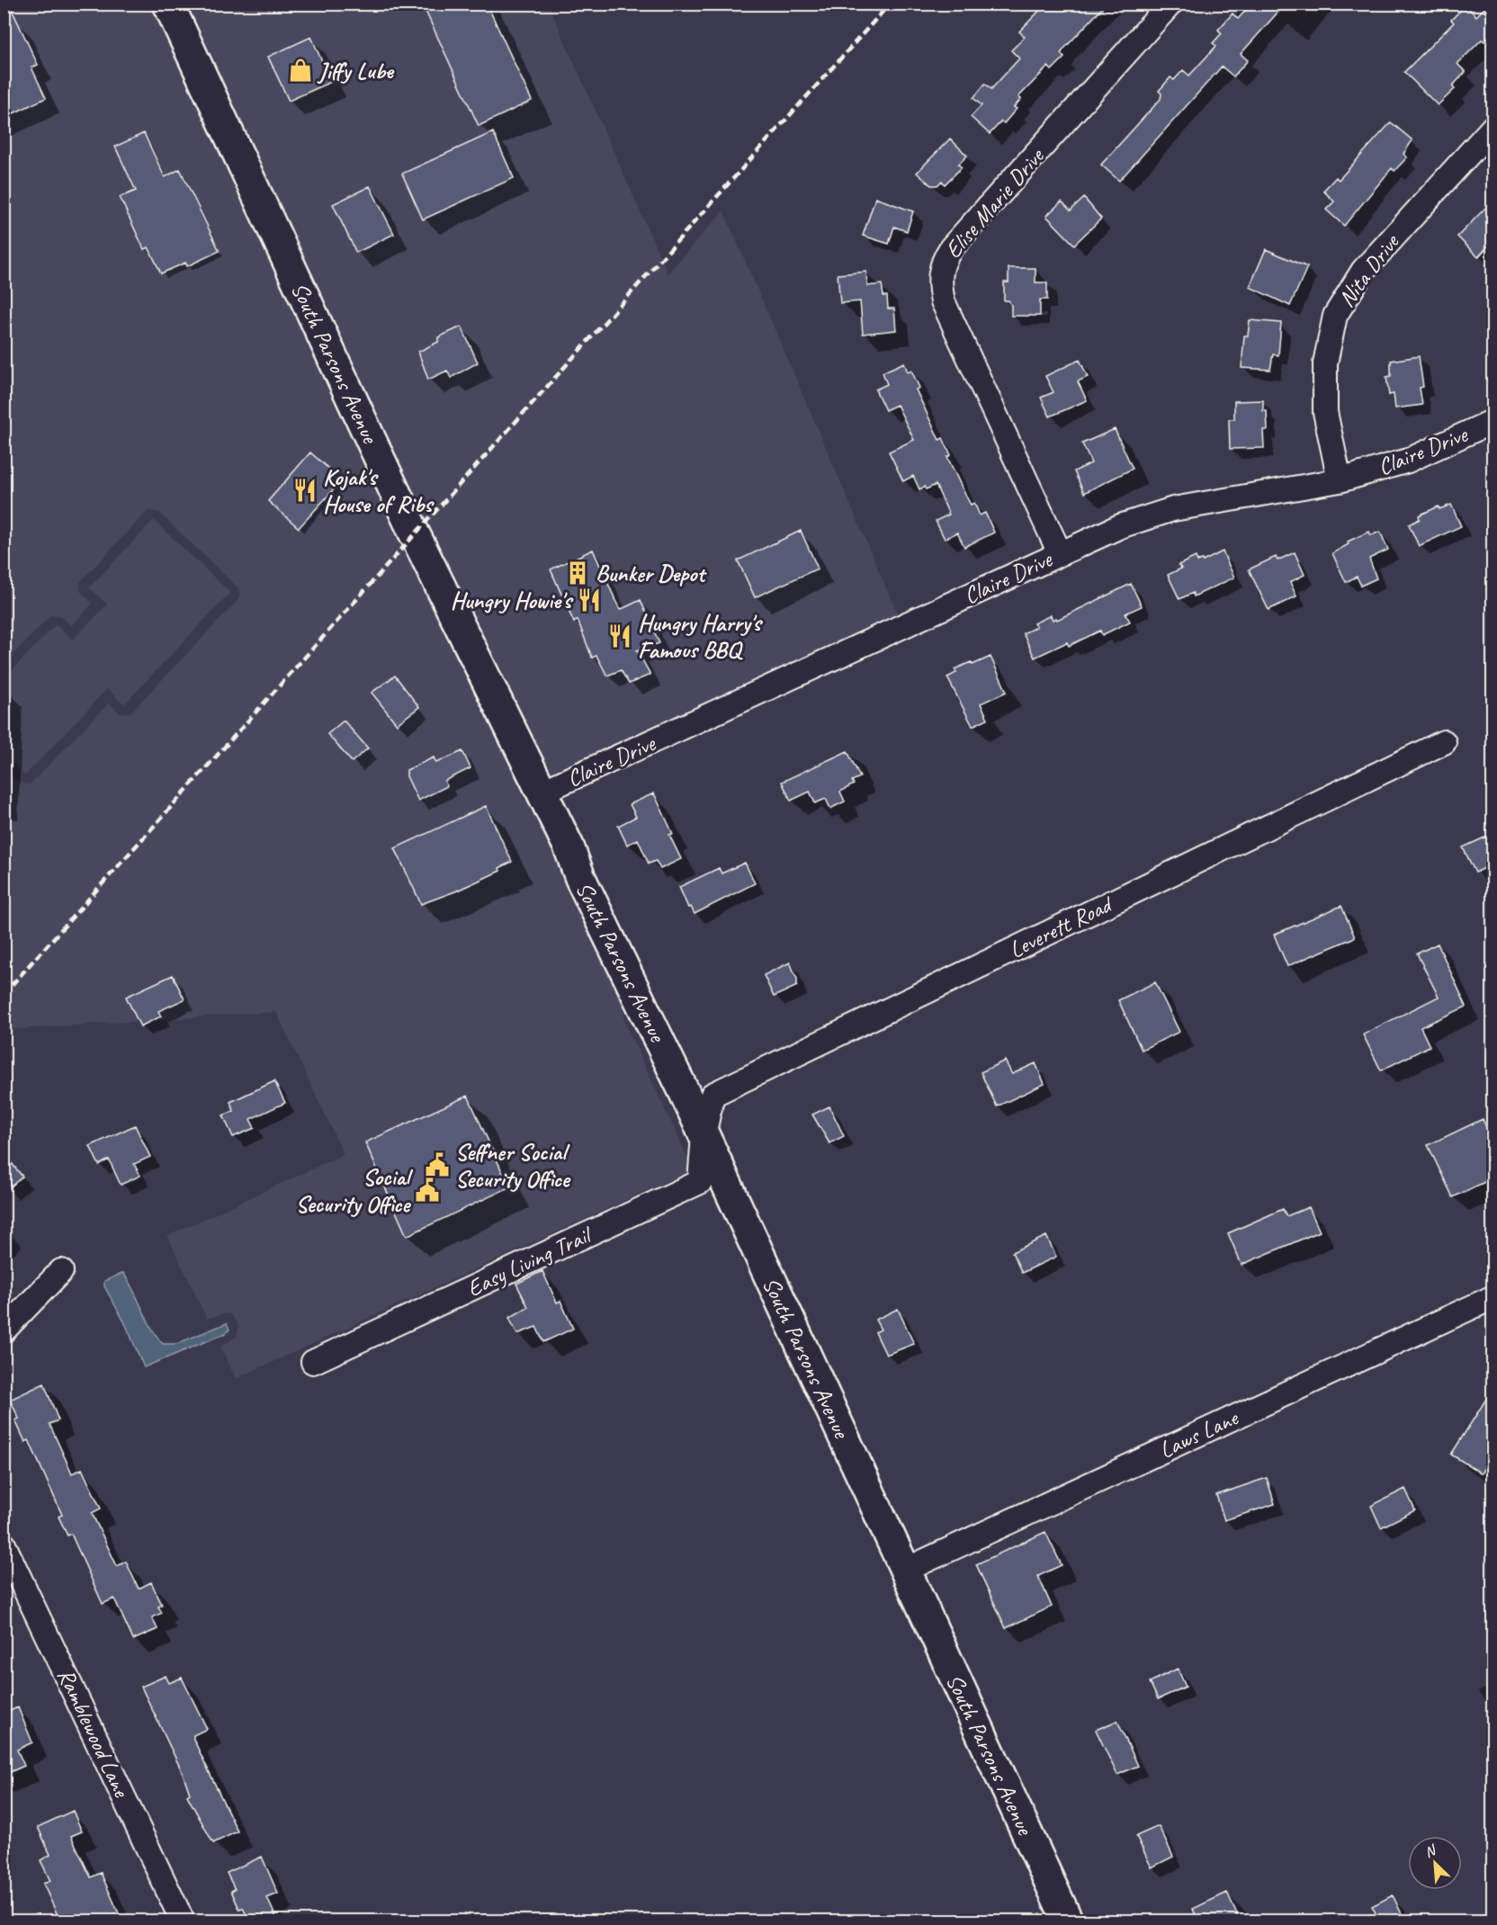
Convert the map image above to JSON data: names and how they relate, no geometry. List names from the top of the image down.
{
  "streets": {
    "main road": ["South Parsons Avenue"],
    "street": [
      "Elise Marie Drive",
      "Nita Drive",
      "Claire Drive",
      "Leverett Road",
      "Easy Living Trail",
      "Laws Lane",
      "Ramblewood Lane"
    ]
  },
  "crossings": [
    ["Elise Marie Drive", "Claire Drive"],
    ["Nita Drive", "Claire Drive"],
    ["South Parsons Avenue", "Claire Drive"],
    ["South Parsons Avenue", "Leverett Road"],
    ["South Parsons Avenue", "Easy Living Trail"],
    ["South Parsons Avenue", "Laws Lane"],
    ["Leverett Road", "Easy Living Trail"]
  ],
  "places": {
    "shop": ["Jiffy Lube"],
    "restaurant": ["Kojak's House of Ribs", "Hungry Howie's", "Hungry Harry's Famous BBQ"],
    "building": ["Bunker Depot"],
    "public building": ["Seffner Social Security Office", "Social Security Office"]
  },
  "north": "top left"
}
